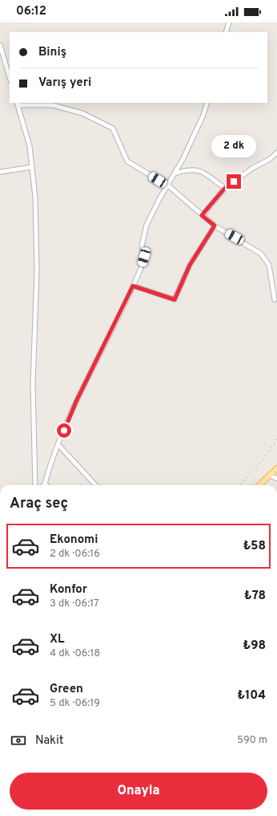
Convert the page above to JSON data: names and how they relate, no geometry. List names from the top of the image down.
{
  "page": {
    "status": "06:12",
    "banner": ["Biniş", "Varış yeri"],
    "bubble": "2 dk",
    "heading": "Araç seç",
    "list": [
      {
        "name": "Ekonomi",
        "note": "2 dk · 06:16",
        "value": "₺58"
      },
      {
        "name": "Konfor",
        "note": "3 dk · 06:17",
        "value": "₺78"
      },
      {
        "name": "XL",
        "note": "4 dk · 06:18",
        "value": "₺98"
      },
      {
        "name": "Green",
        "note": "5 dk · 06:19",
        "value": "₺104"
      }
    ],
    "pay": ["Nakit", "590 m"],
    "buttons": "Onayla"
  }
}
